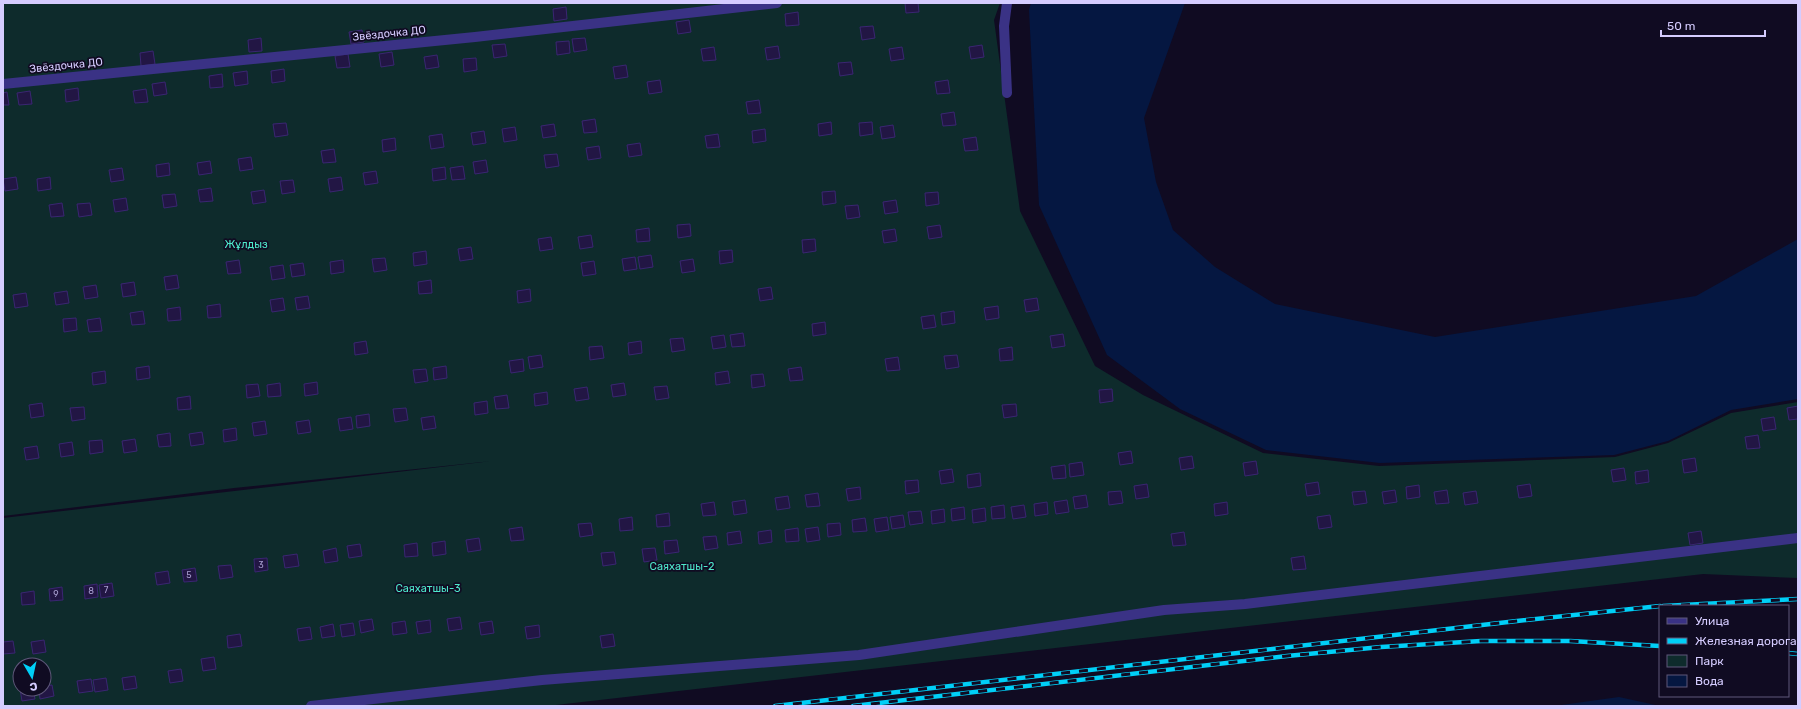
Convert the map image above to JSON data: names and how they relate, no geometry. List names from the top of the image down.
{
  "streets": {
    "street": ["Звёздочка ДО"]
  },
  "parks": ["Жұлдыз", "Саяхатшы-2", "Саяхатшы-3"],
  "house_numbers": [
    "3",
    "5",
    "7",
    "8",
    "9"
  ],
  "legend": [
    "Улица",
    "Железная дорога",
    "Парк",
    "Вода"
  ],
  "scale_bar": "50 m",
  "north": "bottom"
}
